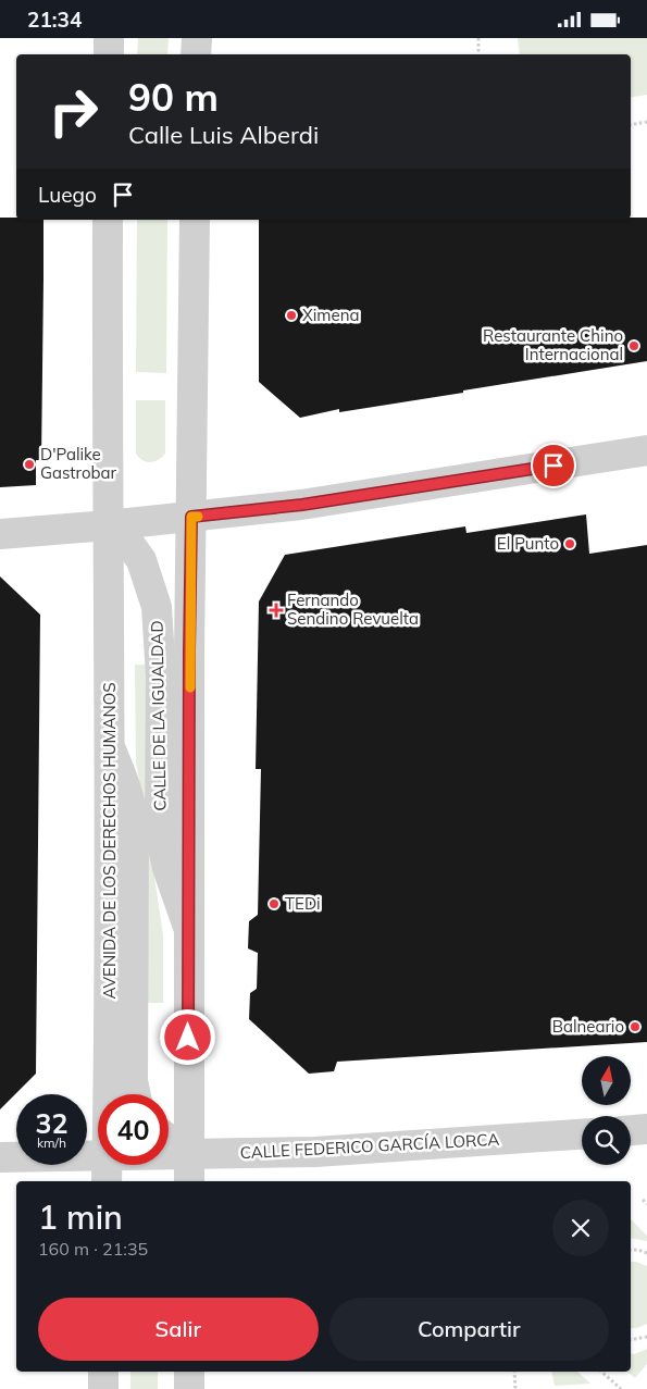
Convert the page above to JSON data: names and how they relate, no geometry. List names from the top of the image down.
{
  "streets": {
    "street": ["CALLE DE LA IGUALDAD", "AVENIDA DE LOS DERECHOS HUMANOS", "CALLE FEDERICO GARCÍA LORCA"]
  },
  "crossings": [
    ["CALLE DE LA IGUALDAD", "AVENIDA DE LOS DERECHOS HUMANOS"]
  ],
  "places": {
    "other": [
      "Ximena",
      "Restaurante Chino Internacional",
      "D'Palike Gastrobar",
      "El Punto",
      "TEDi",
      "Balneario"
    ],
    "health": ["Fernando Sendino Revuelta"]
  },
  "north": "top",
  "page": {
    "status": "21:34",
    "turn": ["90 m", "Calle Luis Alberdi"],
    "then": "Luego",
    "speed": "32 km/h",
    "limit": "40",
    "heading": ["1 min", "160 m · 21:35"],
    "buttons": ["Salir", "Compartir"]
  }
}
